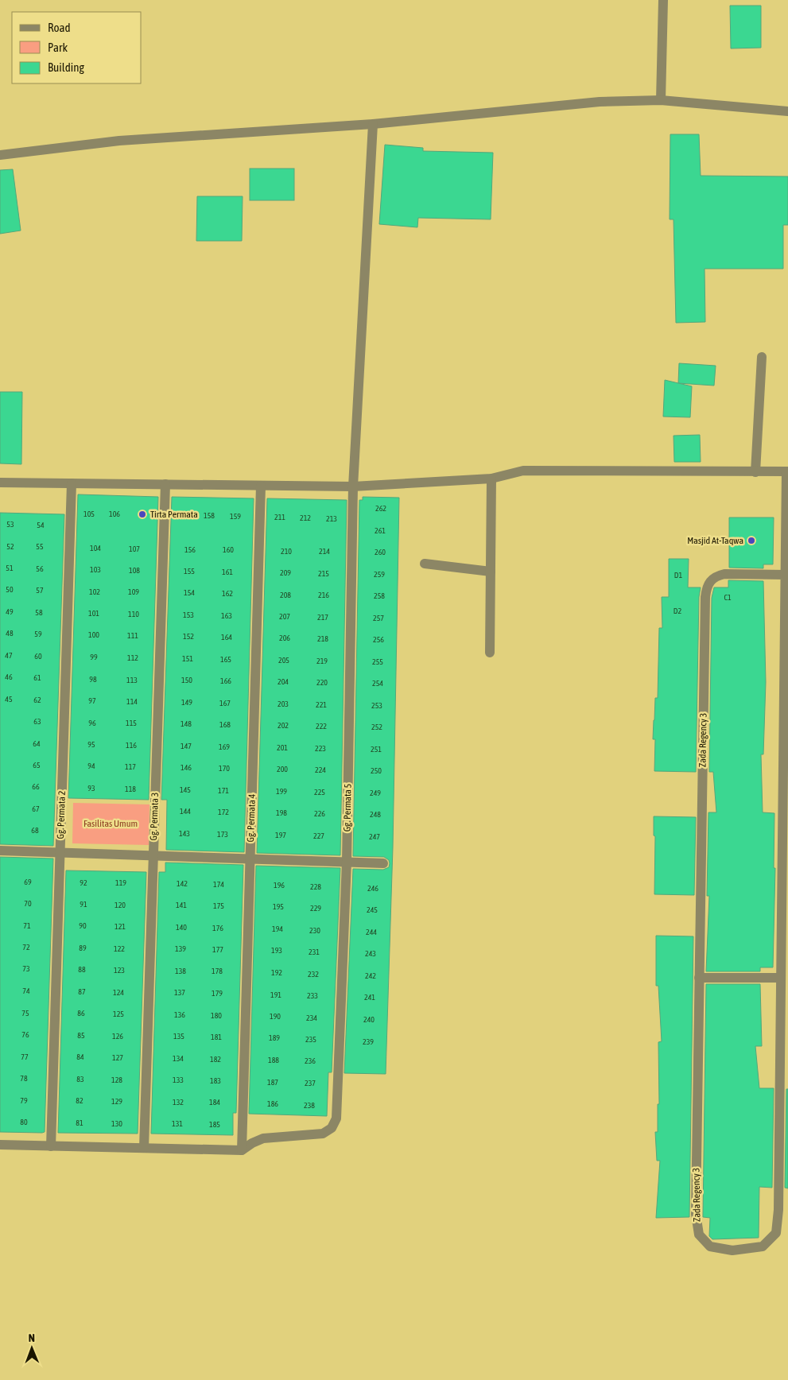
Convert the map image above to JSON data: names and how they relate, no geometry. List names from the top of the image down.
{
  "streets": {
    "street": [
      "Zada Regency 3",
      "Gg. Permata 5",
      "Gg. Permata 2",
      "Gg. Permata 3",
      "Gg. Permata 4"
    ]
  },
  "crossings": [
    ["Gg. Permata 5", "Gg. Permata 4"]
  ],
  "parks": ["Fasilitas Umum"],
  "places": ["Tirta Permata", "Masjid At-Taqwa"],
  "house_numbers": [
    "262",
    "105",
    "106",
    "158",
    "159",
    "211",
    "212",
    "213",
    "53",
    "54",
    "261",
    "52",
    "55",
    "104",
    "107",
    "156",
    "160",
    "210",
    "214",
    "260",
    "51",
    "56",
    "103",
    "108",
    "155",
    "161",
    "209",
    "215",
    "259",
    "D1",
    "50",
    "57",
    "102",
    "109",
    "154",
    "162",
    "208",
    "216",
    "258",
    "C1",
    "D2",
    "49",
    "58",
    "101",
    "110",
    "153",
    "163",
    "207",
    "217",
    "257",
    "48",
    "59",
    "100",
    "111",
    "152",
    "164",
    "206",
    "218",
    "256",
    "47",
    "60",
    "99",
    "112",
    "151",
    "165",
    "205",
    "219",
    "255",
    "46",
    "61",
    "98",
    "113",
    "150",
    "166",
    "204",
    "220",
    "254",
    "45",
    "62",
    "97",
    "114",
    "149",
    "167",
    "203",
    "221",
    "253",
    "63",
    "96",
    "115",
    "148",
    "168",
    "202",
    "222",
    "252",
    "64",
    "95",
    "116",
    "147",
    "169",
    "201",
    "223",
    "251",
    "65",
    "94",
    "117",
    "146",
    "170",
    "200",
    "224",
    "250",
    "66",
    "93",
    "118",
    "145",
    "171",
    "199",
    "225",
    "249",
    "67",
    "144",
    "172",
    "198",
    "226",
    "248",
    "68",
    "143",
    "173",
    "197",
    "227",
    "247",
    "69",
    "92",
    "119",
    "142",
    "174",
    "196",
    "228",
    "246",
    "70",
    "91",
    "120",
    "141",
    "175",
    "195",
    "229",
    "245",
    "71",
    "90",
    "121",
    "140",
    "176",
    "194",
    "230",
    "244",
    "72",
    "89",
    "122",
    "139",
    "177",
    "193",
    "231",
    "243",
    "73",
    "88",
    "123",
    "138",
    "178",
    "192",
    "232",
    "242",
    "74",
    "87",
    "124",
    "137",
    "179",
    "191",
    "233",
    "241",
    "75",
    "86",
    "125",
    "136",
    "180",
    "190",
    "234",
    "240",
    "76",
    "85",
    "126",
    "135",
    "181",
    "189",
    "235",
    "239",
    "77",
    "84",
    "127",
    "134",
    "182",
    "188",
    "236",
    "78",
    "83",
    "128",
    "133",
    "183",
    "187",
    "237",
    "79",
    "82",
    "129",
    "132",
    "184",
    "186",
    "238",
    "80",
    "81",
    "130",
    "131",
    "185"
  ],
  "legend": ["Road", "Park", "Building"],
  "north": "top"
}
